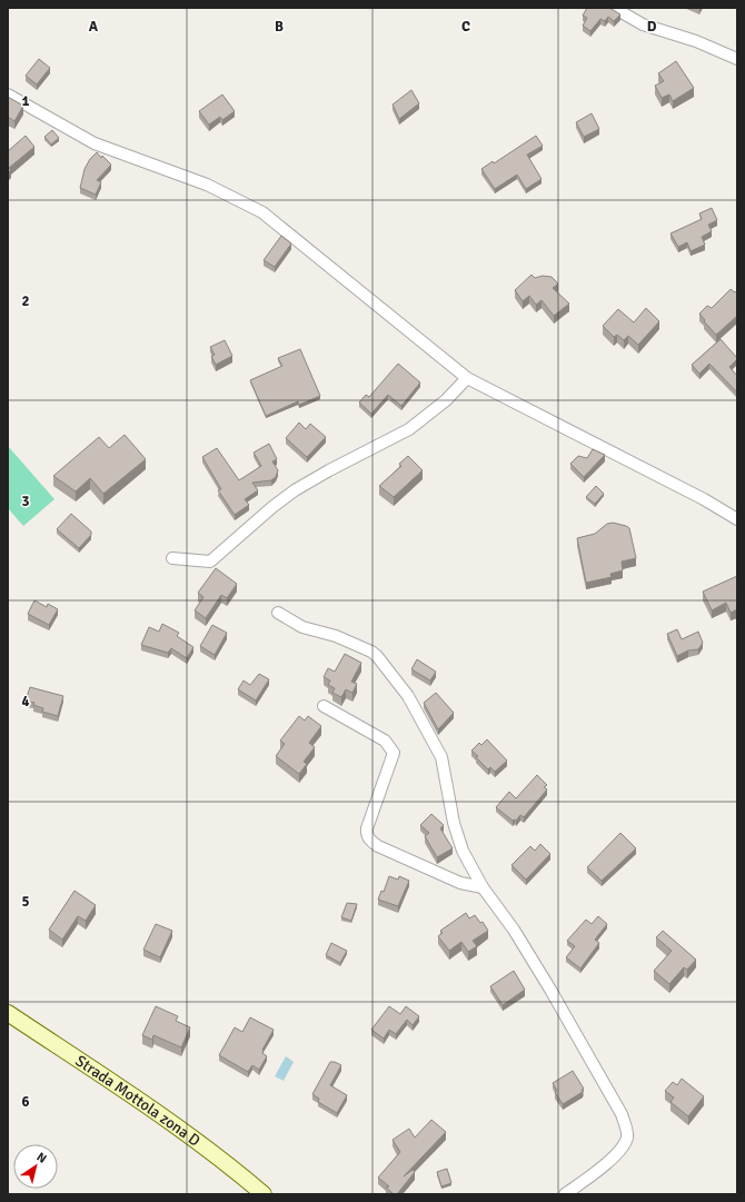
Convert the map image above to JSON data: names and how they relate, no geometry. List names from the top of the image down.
{
  "streets": {
    "main road": ["Strada Mottola zona D"]
  },
  "north": "top right",
  "grid": {
    "columns": [
      "A",
      "B",
      "C",
      "D"
    ],
    "rows": [
      "1",
      "2",
      "3",
      "4",
      "5",
      "6"
    ]
  }
}
